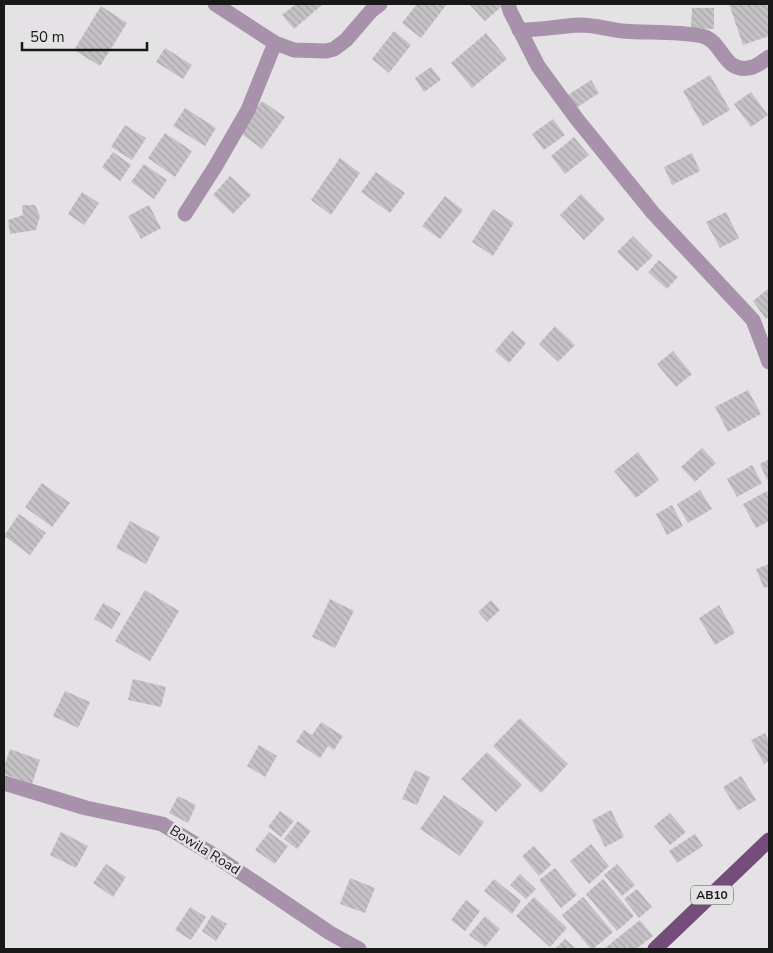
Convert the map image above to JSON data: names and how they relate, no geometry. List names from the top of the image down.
{
  "streets": {
    "main road": ["AB10"],
    "street": ["Bowila Road"]
  },
  "scale_bar": "50 m"
}
